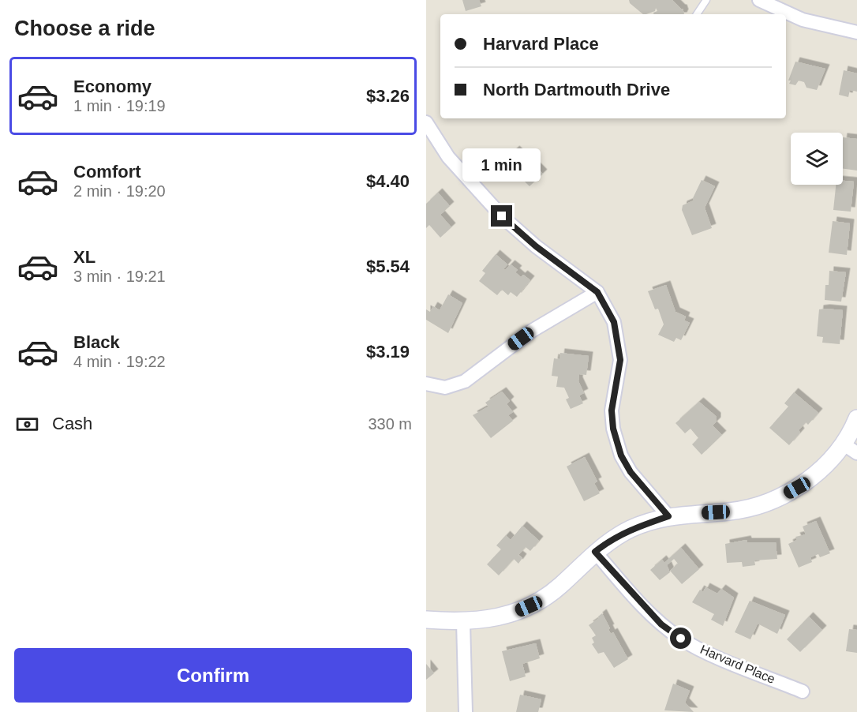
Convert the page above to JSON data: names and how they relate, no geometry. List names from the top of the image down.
{
  "streets": {
    "street": ["Harvard Place"]
  },
  "page": {
    "heading": "Choose a ride",
    "banner": ["Harvard Place", "North Dartmouth Drive"],
    "list": [
      {
        "name": "Economy",
        "note": "1 min · 19:19",
        "value": "$3.26"
      },
      {
        "name": "Comfort",
        "note": "2 min · 19:20",
        "value": "$4.40"
      },
      {
        "name": "XL",
        "note": "3 min · 19:21",
        "value": "$5.54"
      },
      {
        "name": "Black",
        "note": "4 min · 19:22",
        "value": "$3.19"
      }
    ],
    "bubble": "1 min",
    "pay": ["Cash", "330 m"],
    "buttons": "Confirm"
  }
}
